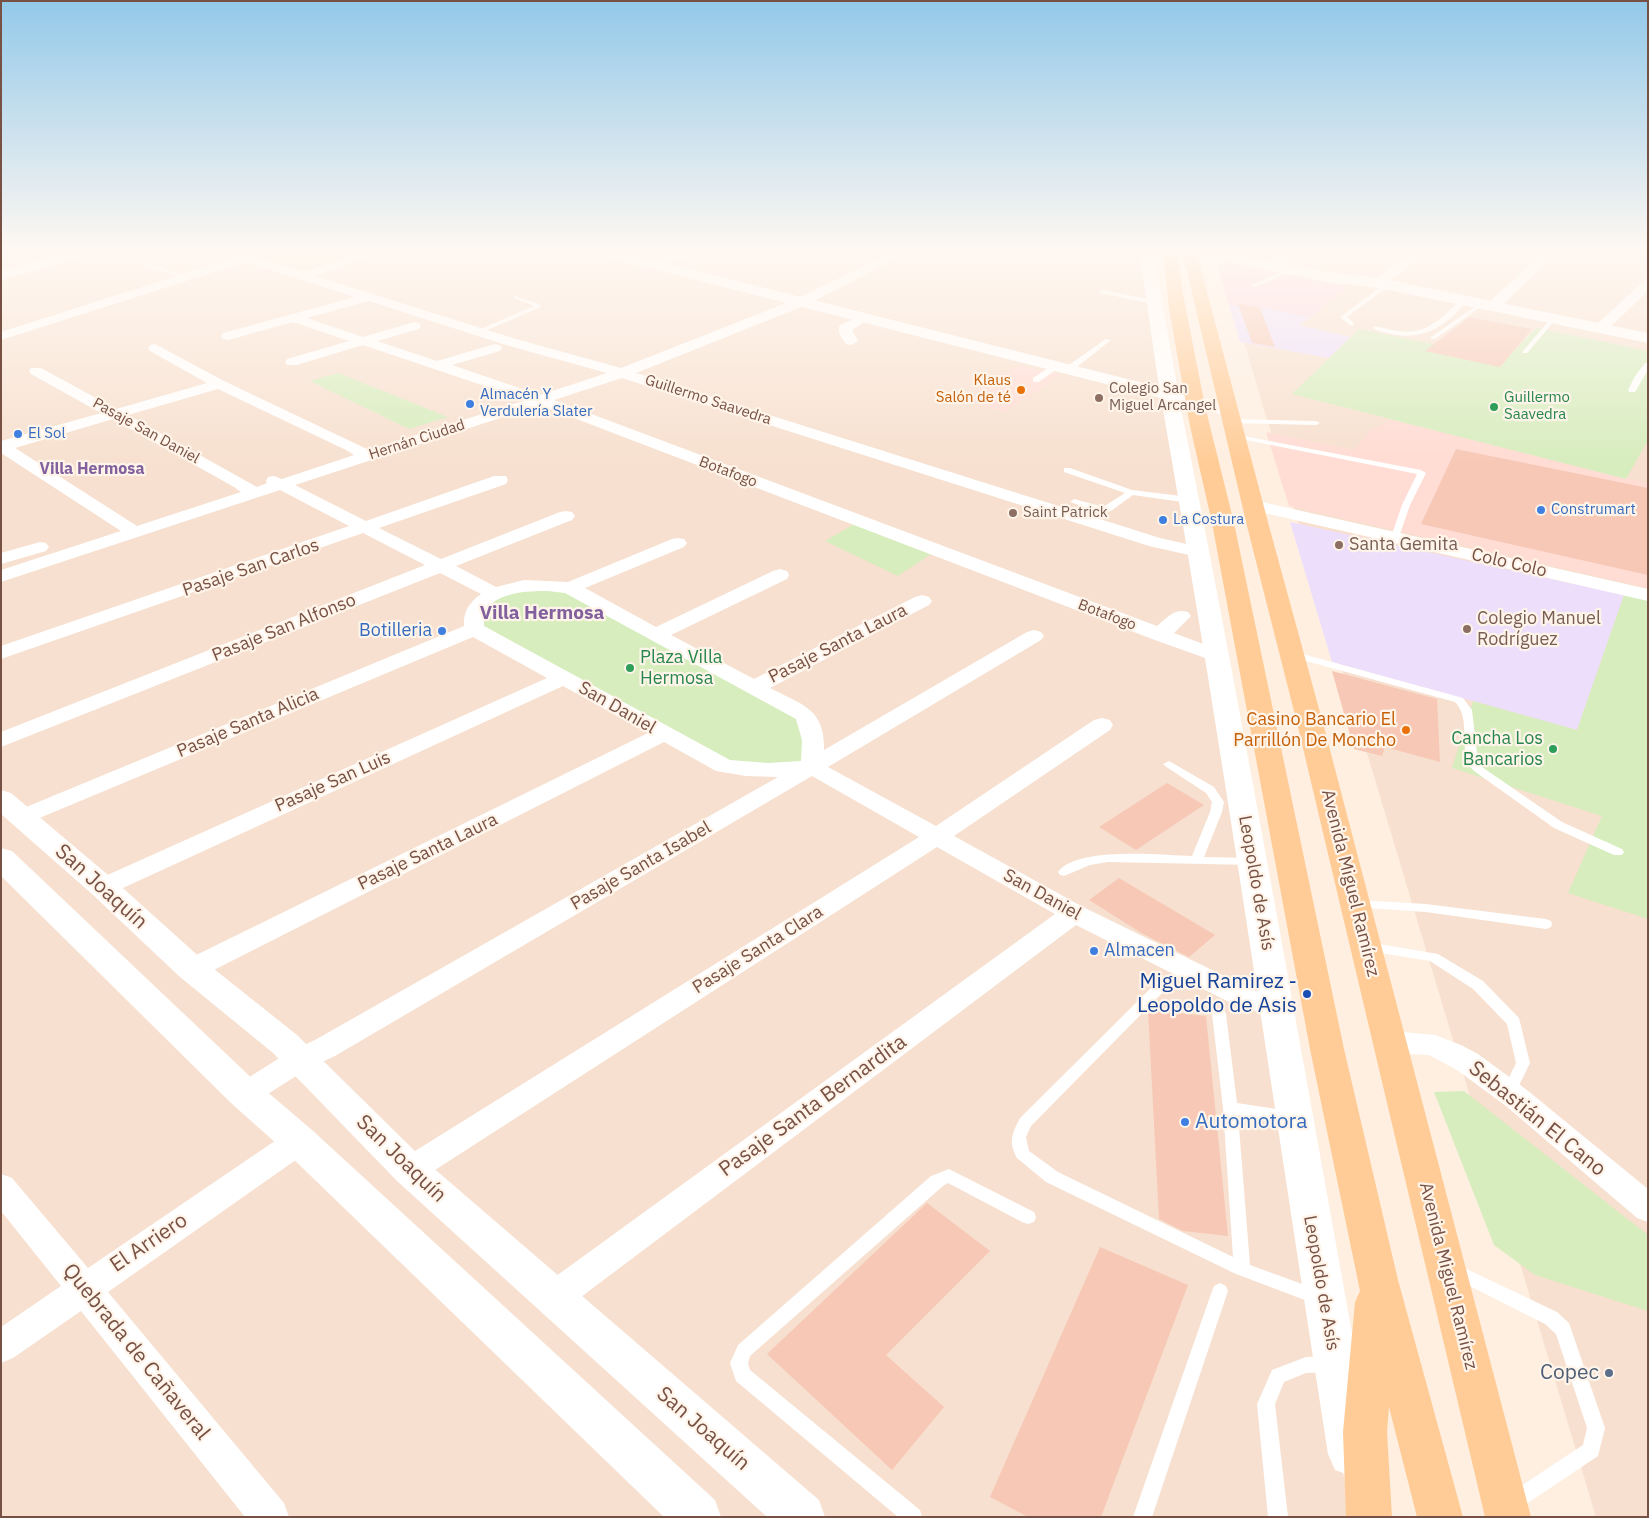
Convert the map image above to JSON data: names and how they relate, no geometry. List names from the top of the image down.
{
  "streets": {
    "main road": ["Avenida Miguel Ramírez"],
    "street": [
      "Guillermo Saavedra",
      "Pasaje San Daniel",
      "Hernán Ciudad",
      "Botafogo",
      "Colo Colo",
      "Pasaje San Carlos",
      "Pasaje San Alfonso",
      "Pasaje Santa Laura",
      "San Daniel",
      "Pasaje Santa Alicia",
      "Pasaje San Luis",
      "Pasaje Santa Isabel",
      "Leopoldo de Asís",
      "San Joaquín",
      "Pasaje Santa Clara",
      "Pasaje Santa Bernardita",
      "Sebastián El Cano",
      "El Arriero",
      "Quebrada de Cañaveral"
    ]
  },
  "crossings": [
    ["Guillermo Saavedra", "Hernán Ciudad"],
    ["Guillermo Saavedra", "Leopoldo de Asís"],
    ["Pasaje San Daniel", "Hernán Ciudad"],
    ["Hernán Ciudad", "Botafogo"],
    ["Botafogo", "Leopoldo de Asís"],
    ["Colo Colo", "Avenida Miguel Ramírez"],
    ["Pasaje Santa Laura", "San Daniel"],
    ["Pasaje Santa Laura", "San Joaquín"],
    ["San Daniel", "Pasaje Santa Alicia"],
    ["San Daniel", "Pasaje San Luis"],
    ["San Daniel", "Pasaje Santa Isabel"],
    ["San Daniel", "Leopoldo de Asís"],
    ["San Daniel", "Pasaje Santa Clara"],
    ["San Daniel", "Pasaje Santa Bernardita"],
    ["Pasaje Santa Alicia", "San Joaquín"],
    ["Pasaje San Luis", "San Joaquín"],
    ["Pasaje Santa Isabel", "San Joaquín"],
    ["Avenida Miguel Ramírez", "Sebastián El Cano"],
    ["San Joaquín", "Pasaje Santa Clara"],
    ["San Joaquín", "Pasaje Santa Bernardita"],
    ["El Arriero", "Quebrada de Cañaveral"]
  ],
  "districts": ["Villa Hermosa", "Villa Hermosa"],
  "places": [
    "Klaus Salón de té",
    "Colegio San Miguel Arcangel",
    "Almacén Y Verdulería Slater",
    "Guillermo Saavedra",
    "El Sol",
    "Construmart",
    "Saint Patrick",
    "La Costura",
    "Santa Gemita",
    "Colegio Manuel Rodríguez",
    "Botilleria",
    "Plaza Villa Hermosa",
    "Casino Bancario El Parrillón De Moncho",
    "Cancha Los Bancarios",
    "Almacen",
    "Miguel Ramirez - Leopoldo de Asis",
    "Automotora",
    "Copec"
  ]
}
